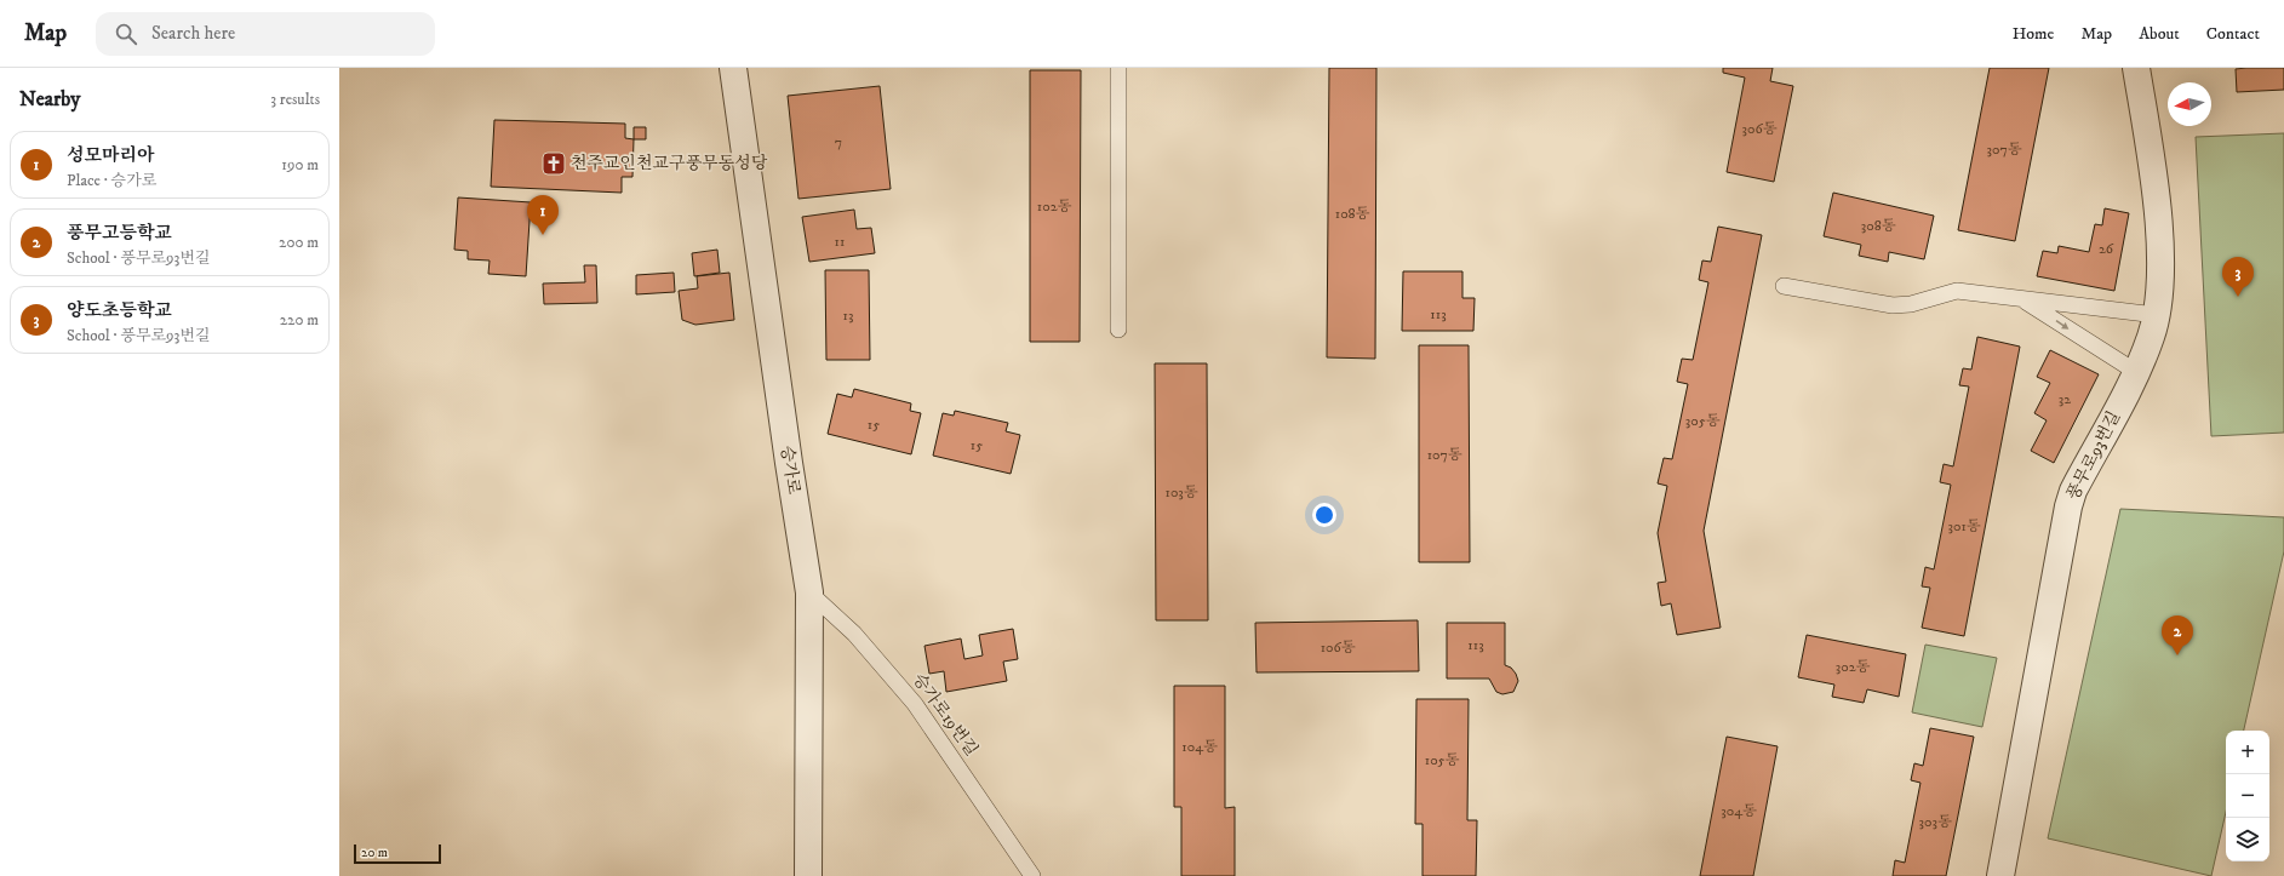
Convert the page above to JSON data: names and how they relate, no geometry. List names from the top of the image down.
{
  "streets": {
    "street": ["풍무로93번길", "승가로"],
    "lane": ["승가로19번길"]
  },
  "crossings": [
    ["승가로", "승가로19번길"]
  ],
  "places": {
    "church": ["천주교인천교구풍무동성당"]
  },
  "house_numbers": [
    "306동",
    "7",
    "307동",
    "102동",
    "108동",
    "308동",
    "11",
    "26",
    "113",
    "13",
    "32",
    "305동",
    "15",
    "15",
    "107동",
    "103동",
    "301동",
    "113",
    "106동",
    "302동",
    "104동",
    "105동",
    "304동",
    "303동"
  ],
  "scale_bar": "20 m",
  "north": "left",
  "page": {
    "header": "Map",
    "search": "Search here",
    "nav": [
      "Home",
      "Map",
      "About",
      "Contact"
    ],
    "heading": ["Nearby", "3 results"],
    "list": [
      {
        "mark": "1",
        "name": "성모마리아",
        "note": "Place · 승가로",
        "value": "190 m"
      },
      {
        "mark": "2",
        "name": "풍무고등학교",
        "note": "School · 풍무로93번길",
        "value": "200 m"
      },
      {
        "mark": "3",
        "name": "양도초등학교",
        "note": "School · 풍무로93번길",
        "value": "220 m"
      }
    ],
    "pins": ["1", "3", "2"],
    "map_buttons": ["+", "−"],
    "scale": "20 m"
  }
}
